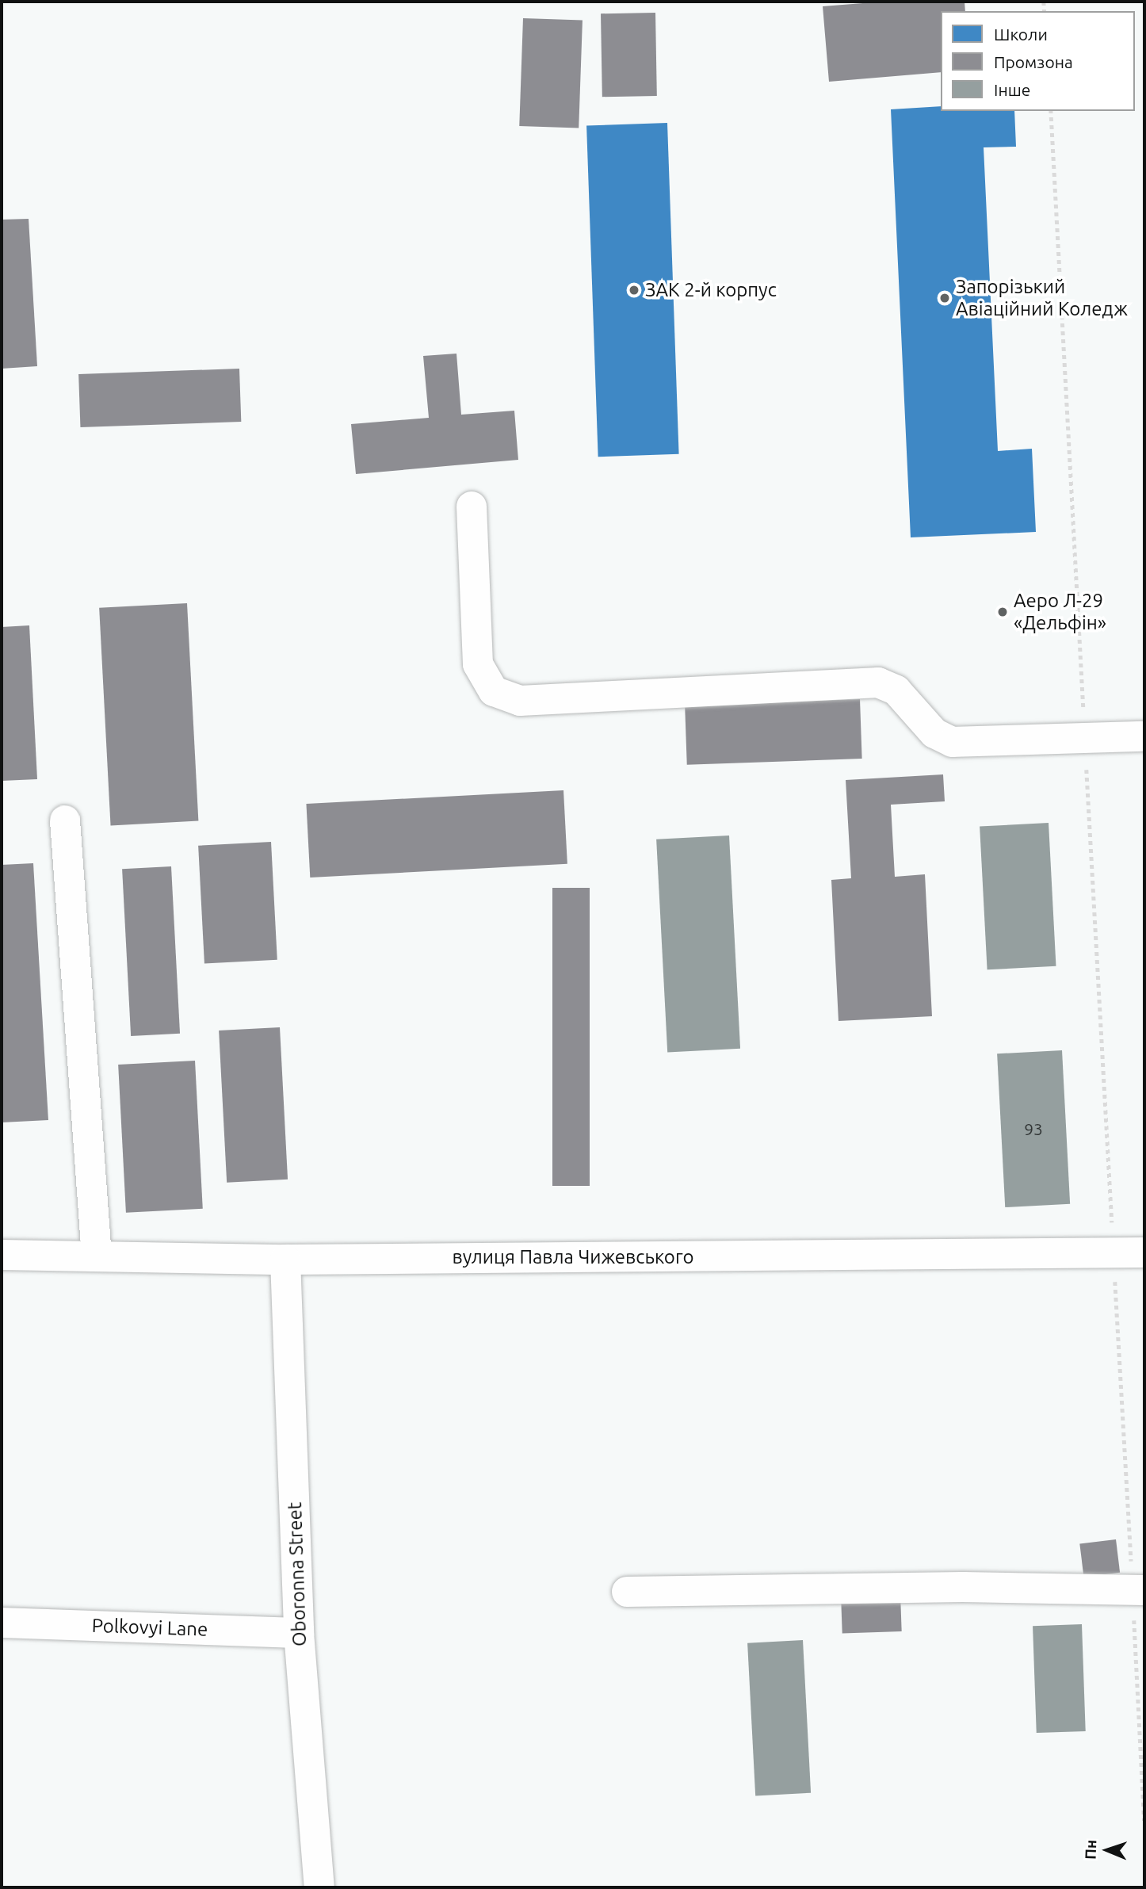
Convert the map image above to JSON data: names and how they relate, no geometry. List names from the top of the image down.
{
  "streets": {
    "street": ["вулиця Павла Чижевського", "Oboronna Street", "Polkovyi Lane"]
  },
  "crossings": [
    ["вулиця Павла Чижевського", "Oboronna Street"],
    ["Oboronna Street", "Polkovyi Lane"]
  ],
  "places": ["ЗАК 2-й корпус", "Запорізький Авіаційний Коледж", "Аеро Л-29 «Дельфін»"],
  "house_numbers": ["93"],
  "legend": ["Школи", "Промзона", "Інше"],
  "north": "left"
}
